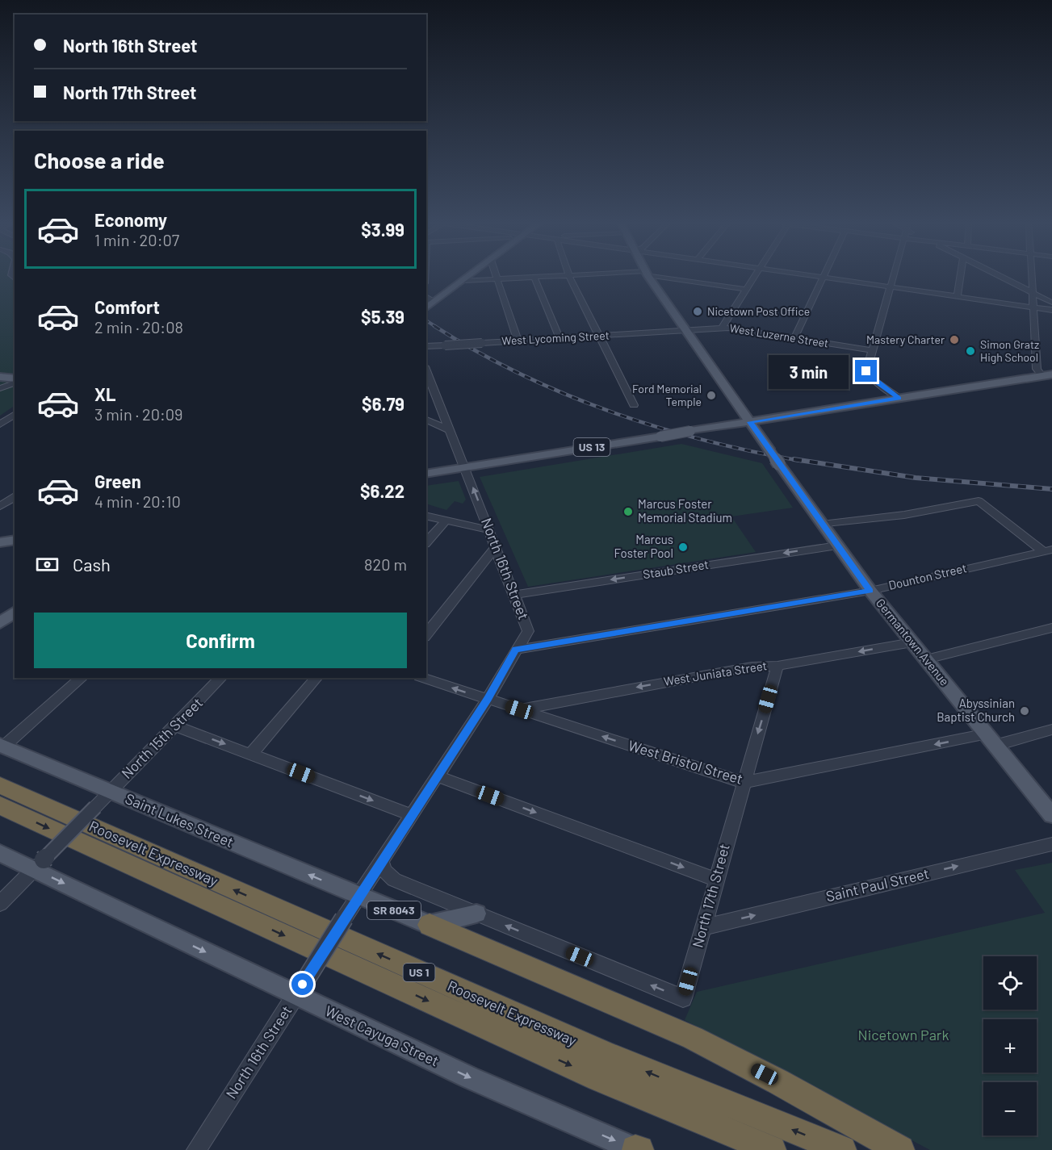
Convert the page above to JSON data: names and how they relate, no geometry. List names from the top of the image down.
{
  "streets": {
    "highway": ["Roosevelt Expressway", "US 1"],
    "main road": [
      "US 13",
      "Germantown Avenue",
      "Saint Lukes Street",
      "SR 8043",
      "West Cayuga Street"
    ],
    "street": [
      "West Luzerne Street",
      "West Lycoming Street",
      "North 16th Street",
      "Staub Street",
      "Dounton Street",
      "West Juniata Street",
      "North 15th Street",
      "West Bristol Street",
      "Saint Paul Street",
      "North 17th Street"
    ]
  },
  "crossings": [
    ["West Luzerne Street", "West Lycoming Street"],
    ["West Luzerne Street", "Germantown Avenue"],
    ["West Lycoming Street", "Germantown Avenue"],
    ["US 13", "North 16th Street"],
    ["US 13", "Germantown Avenue"],
    ["North 16th Street", "Staub Street"],
    ["North 16th Street", "Dounton Street"],
    ["North 16th Street", "West Bristol Street"],
    ["North 16th Street", "Saint Lukes Street"],
    ["North 16th Street", "North 17th Street"],
    ["North 16th Street", "SR 8043"],
    ["North 16th Street", "West Cayuga Street"],
    ["Staub Street", "Germantown Avenue"],
    ["Dounton Street", "Germantown Avenue"],
    ["Germantown Avenue", "West Juniata Street"],
    ["Germantown Avenue", "West Bristol Street"],
    ["West Juniata Street", "West Bristol Street"],
    ["West Juniata Street", "North 17th Street"],
    ["North 15th Street", "Saint Lukes Street"],
    ["North 15th Street", "West Cayuga Street"],
    ["West Bristol Street", "North 17th Street"],
    ["Saint Lukes Street", "SR 8043"],
    ["Saint Paul Street", "North 17th Street"]
  ],
  "one_way": [
    "Staub Street",
    "West Juniata Street",
    "Saint Lukes Street",
    "Saint Paul Street",
    "West Cayuga Street"
  ],
  "parks": ["Nicetown Park"],
  "places": [
    "Nicetown Post Office",
    "Mastery Charter",
    "Simon Gratz High School",
    "Ford Memorial Temple",
    "Marcus Foster Memorial Stadium",
    "Marcus Foster Pool",
    "Abyssinian Baptist Church"
  ],
  "page": {
    "banner": ["North 16th Street", "North 17th Street"],
    "heading": "Choose a ride",
    "list": [
      {
        "name": "Economy",
        "note": "1 min · 20:07",
        "value": "$3.99"
      },
      {
        "name": "Comfort",
        "note": "2 min · 20:08",
        "value": "$5.39"
      },
      {
        "name": "XL",
        "note": "3 min · 20:09",
        "value": "$6.79"
      },
      {
        "name": "Green",
        "note": "4 min · 20:10",
        "value": "$6.22"
      }
    ],
    "bubble": "3 min",
    "pay": ["Cash", "820 m"],
    "buttons": "Confirm",
    "map_buttons": ["+", "−"]
  }
}
